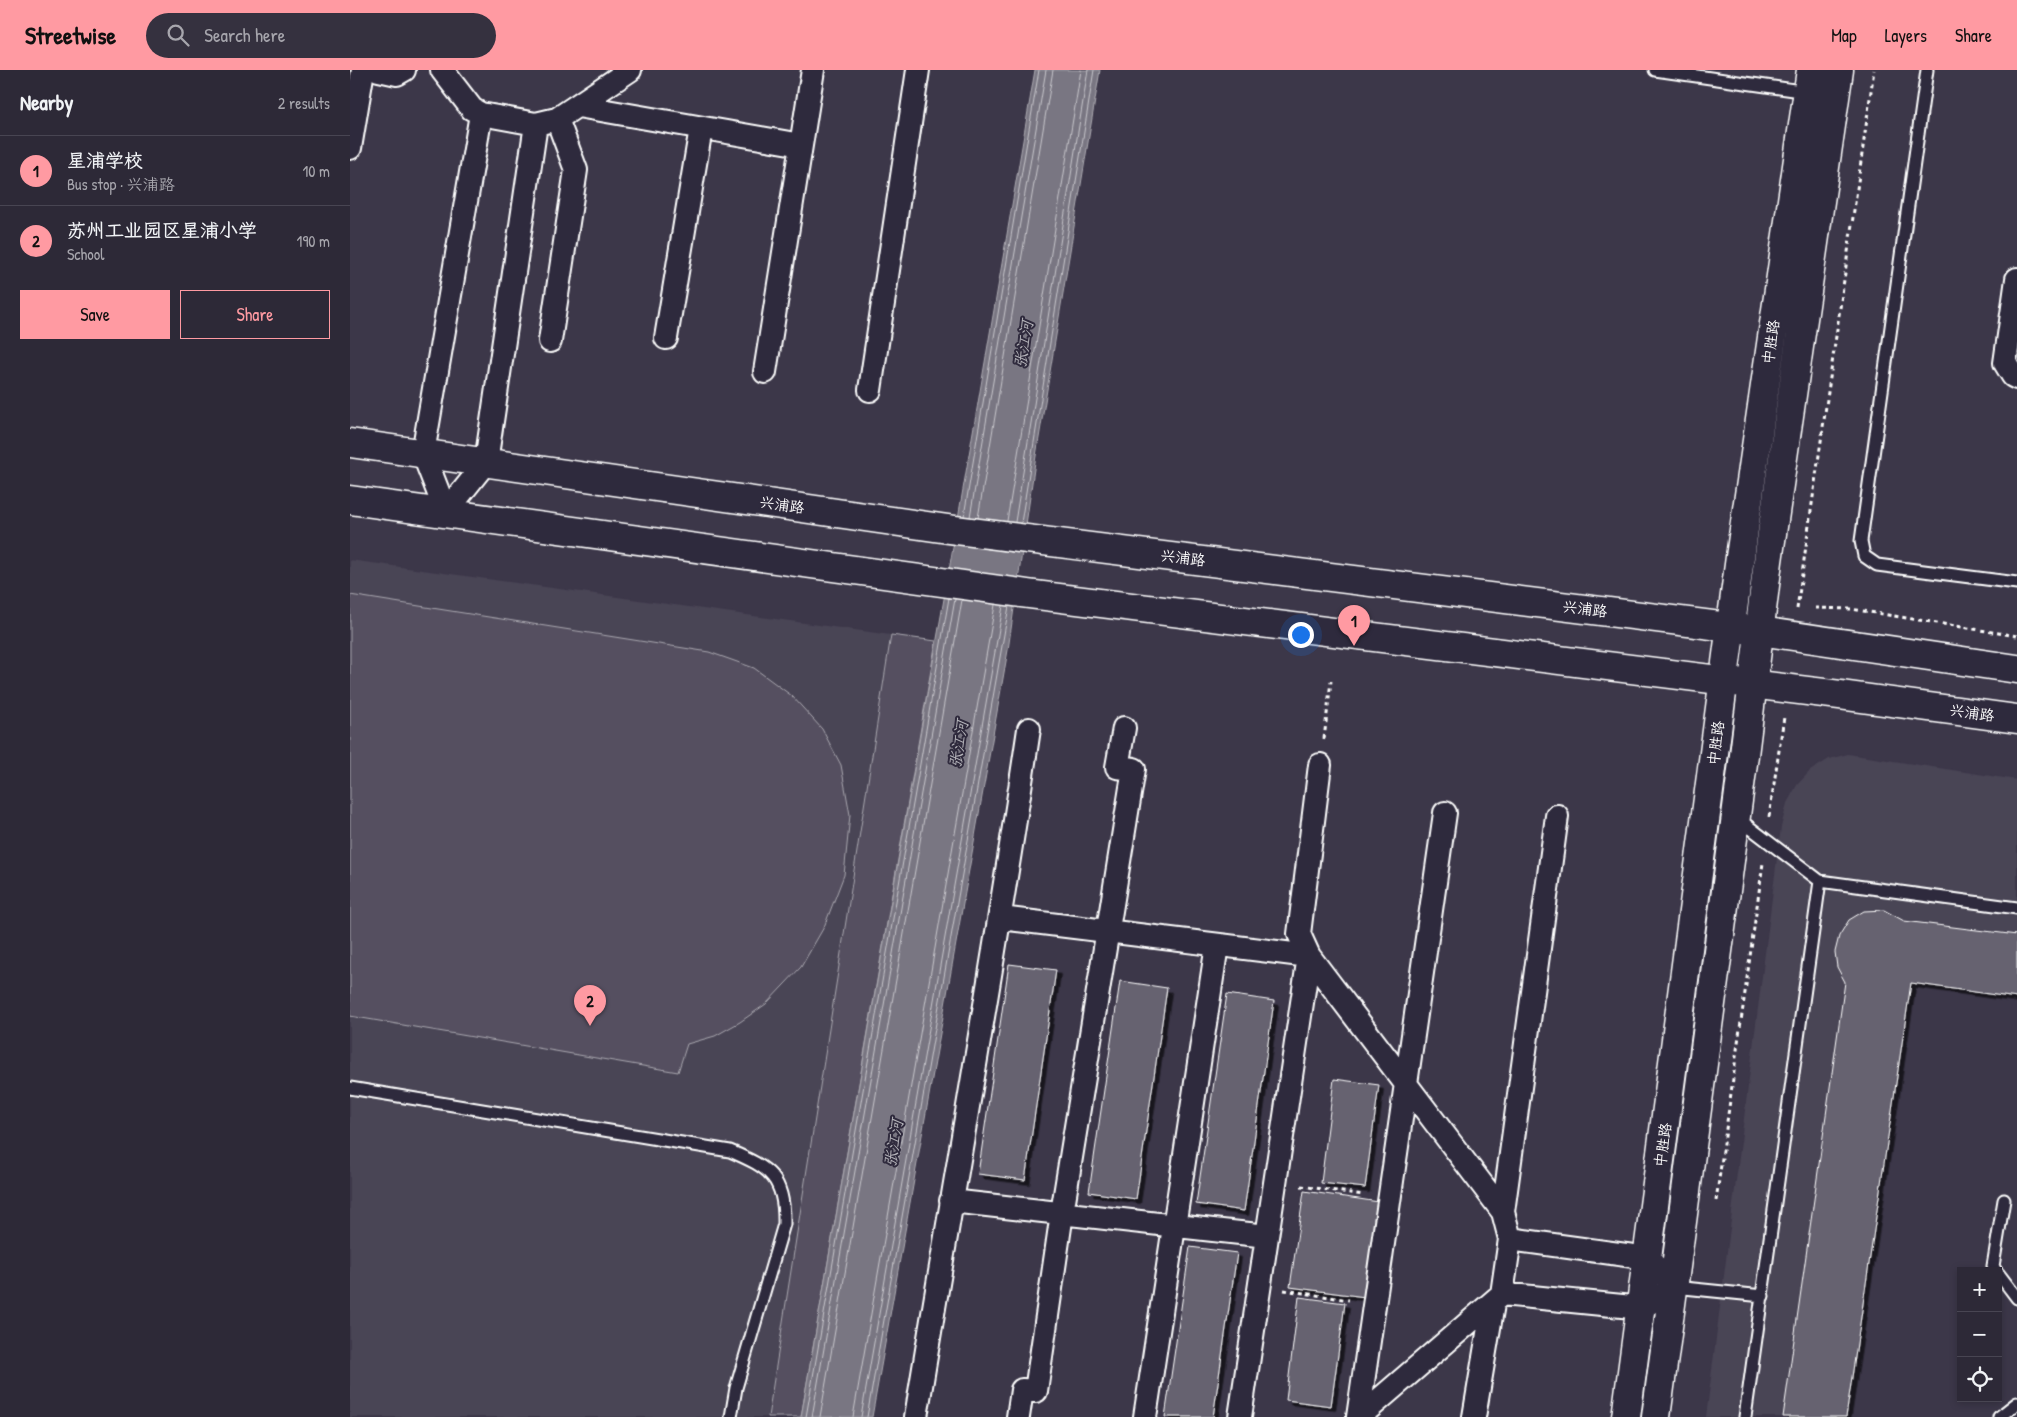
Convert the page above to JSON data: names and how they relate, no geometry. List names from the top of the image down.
{
  "streets": {
    "main road": ["中胜路", "兴浦路"]
  },
  "crossings": [
    ["中胜路", "兴浦路"]
  ],
  "water": ["张江河"],
  "page": {
    "header": "Streetwise",
    "search": "Search here",
    "nav": ["Map", "Layers", "Share"],
    "heading": ["Nearby", "2 results"],
    "list": [
      {
        "mark": "1",
        "name": "星浦学校",
        "note": "Bus stop · 兴浦路",
        "value": "10 m"
      },
      {
        "mark": "2",
        "name": "苏州工业园区星浦小学",
        "note": "School",
        "value": "190 m"
      }
    ],
    "buttons": ["Save", "Share"],
    "pins": ["1", "2"],
    "map_buttons": ["+", "−"]
  }
}
